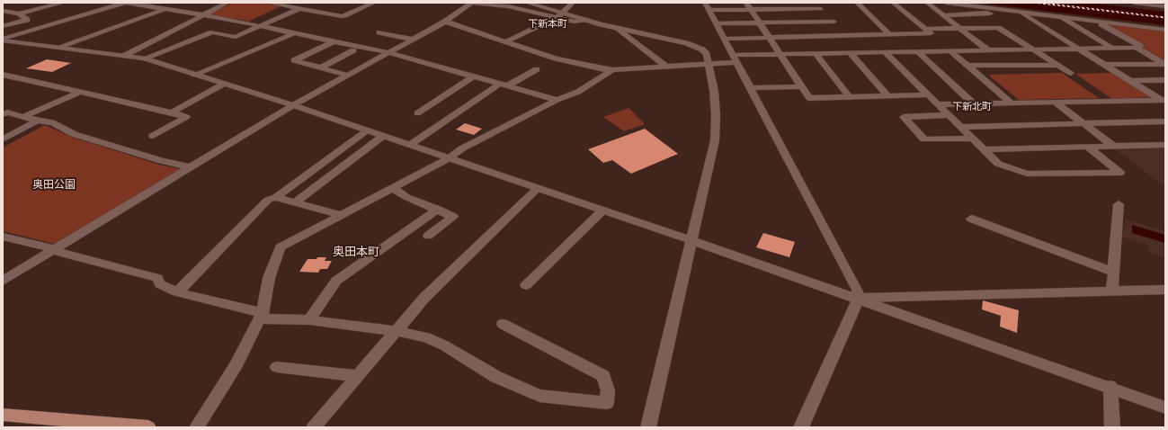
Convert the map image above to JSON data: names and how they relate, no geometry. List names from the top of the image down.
{
  "districts": ["下新本町", "下新北町", "奥田本町"],
  "parks": ["奥田公園"]
}
